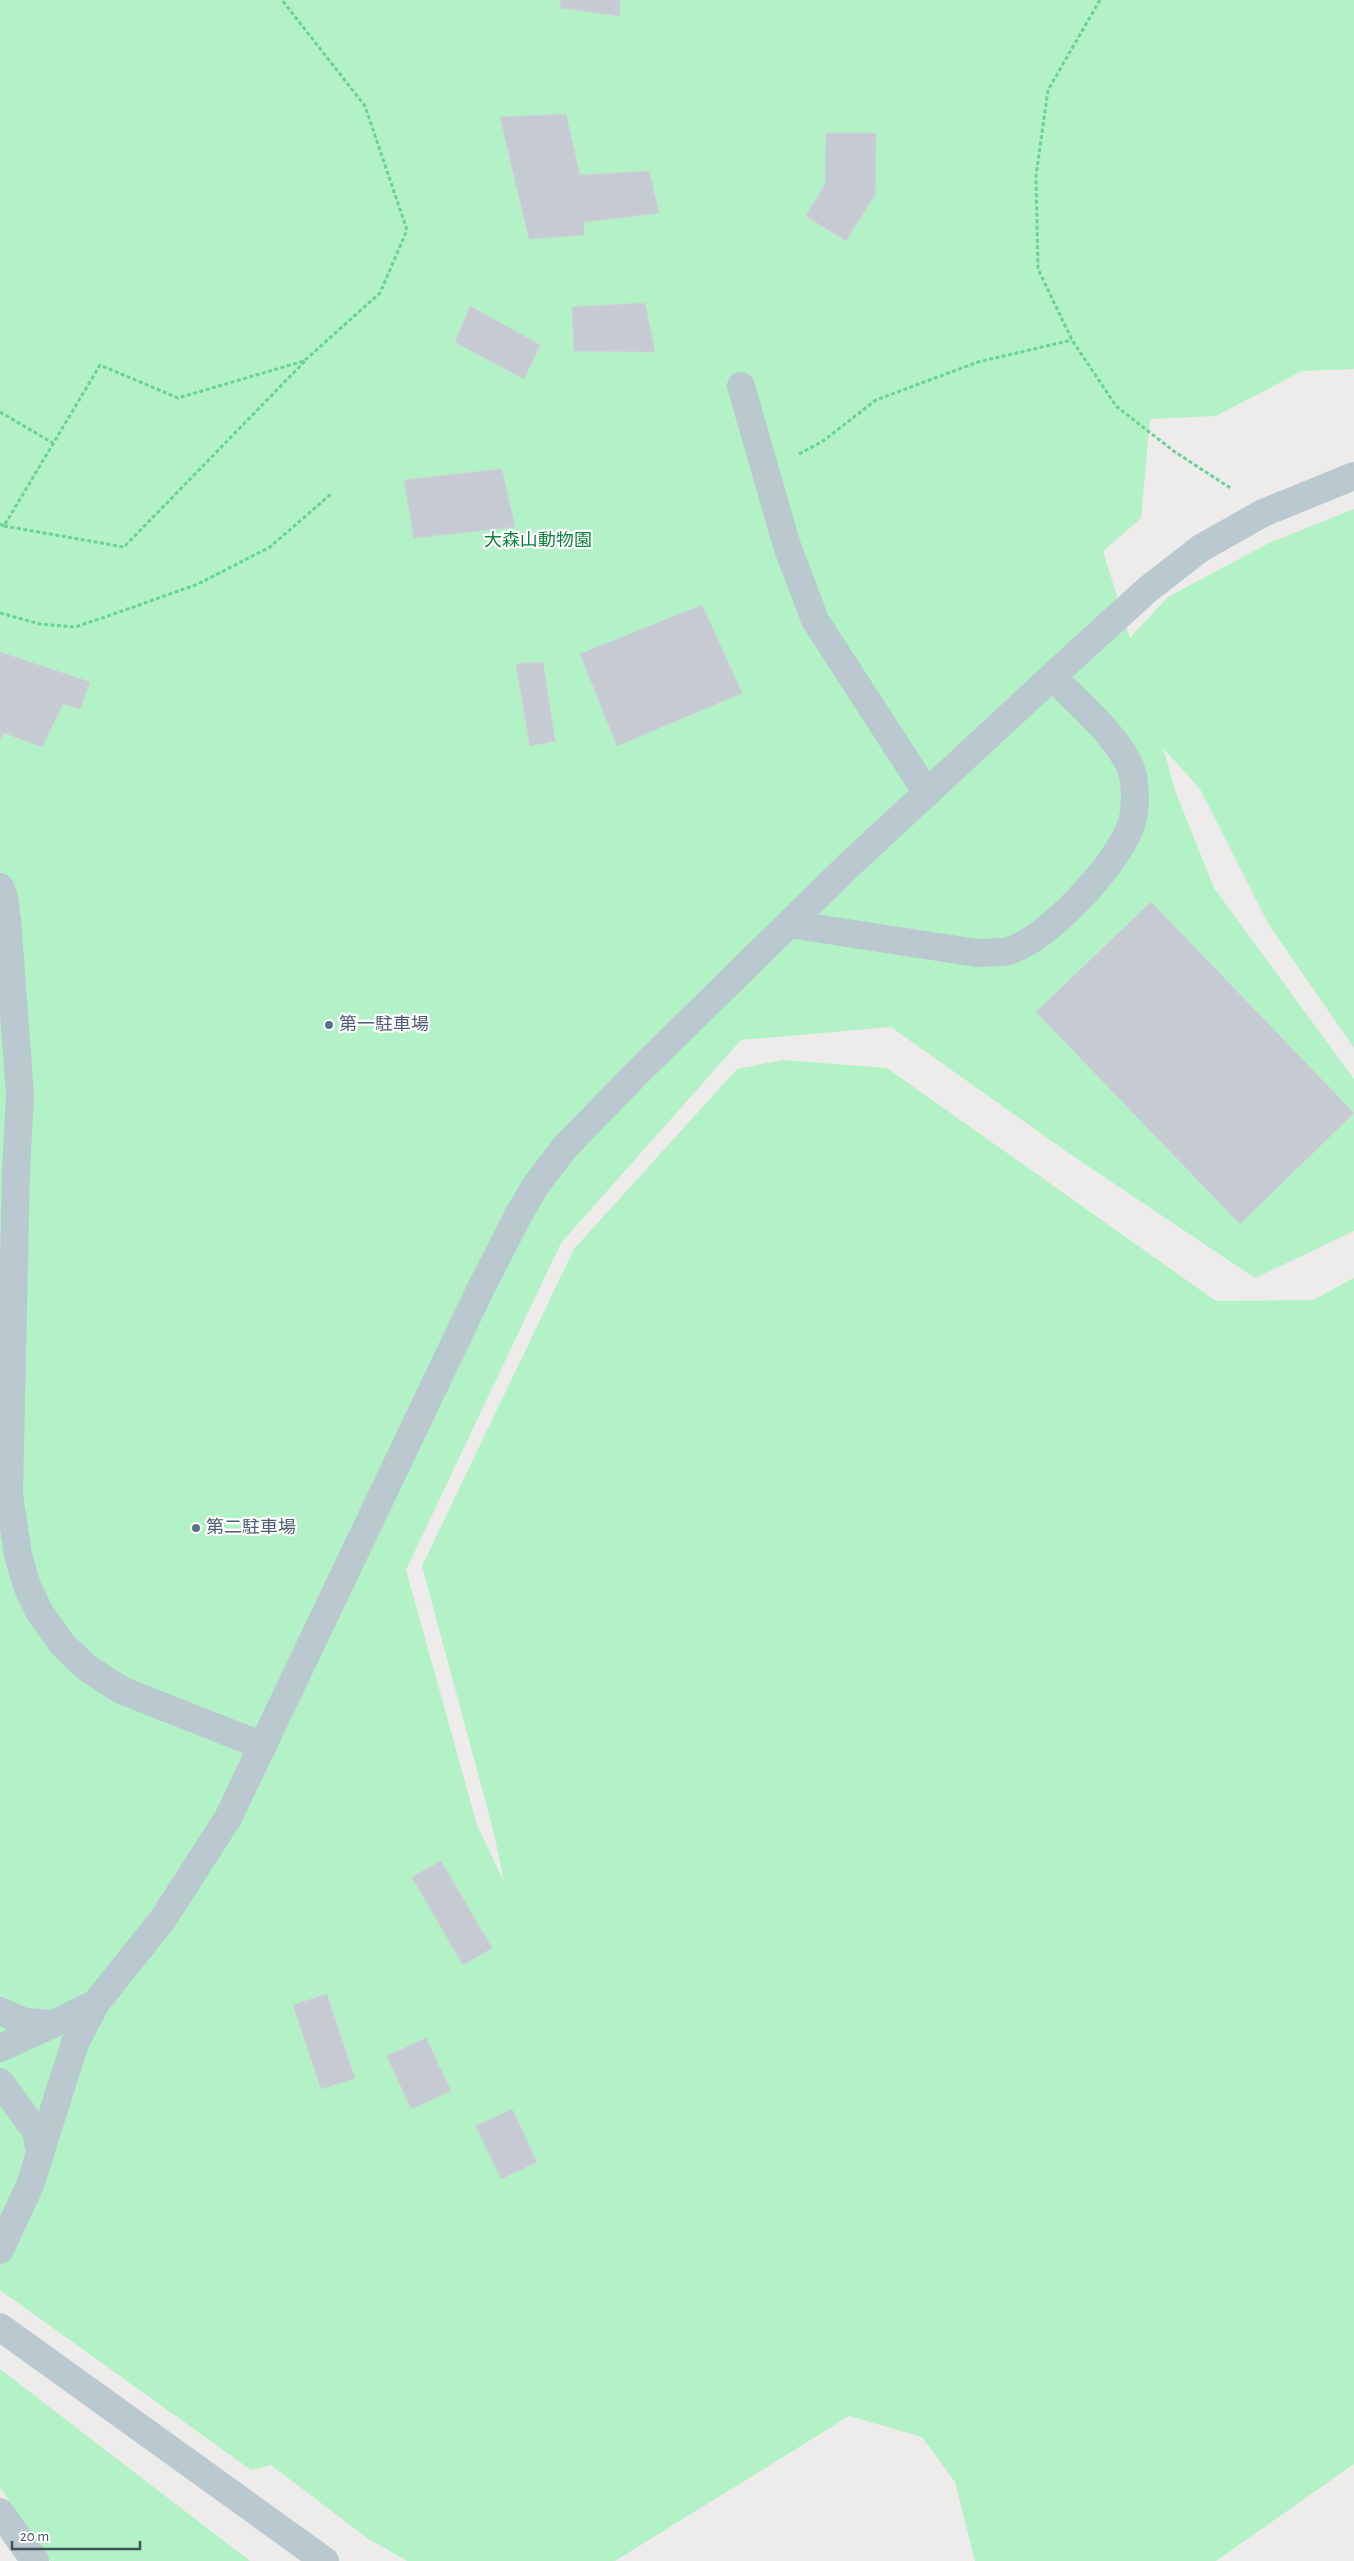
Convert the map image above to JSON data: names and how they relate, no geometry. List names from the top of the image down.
{
  "parks": ["大森山動物園"],
  "places": ["第一駐車場", "第二駐車場"],
  "scale_bar": "20 m"
}
